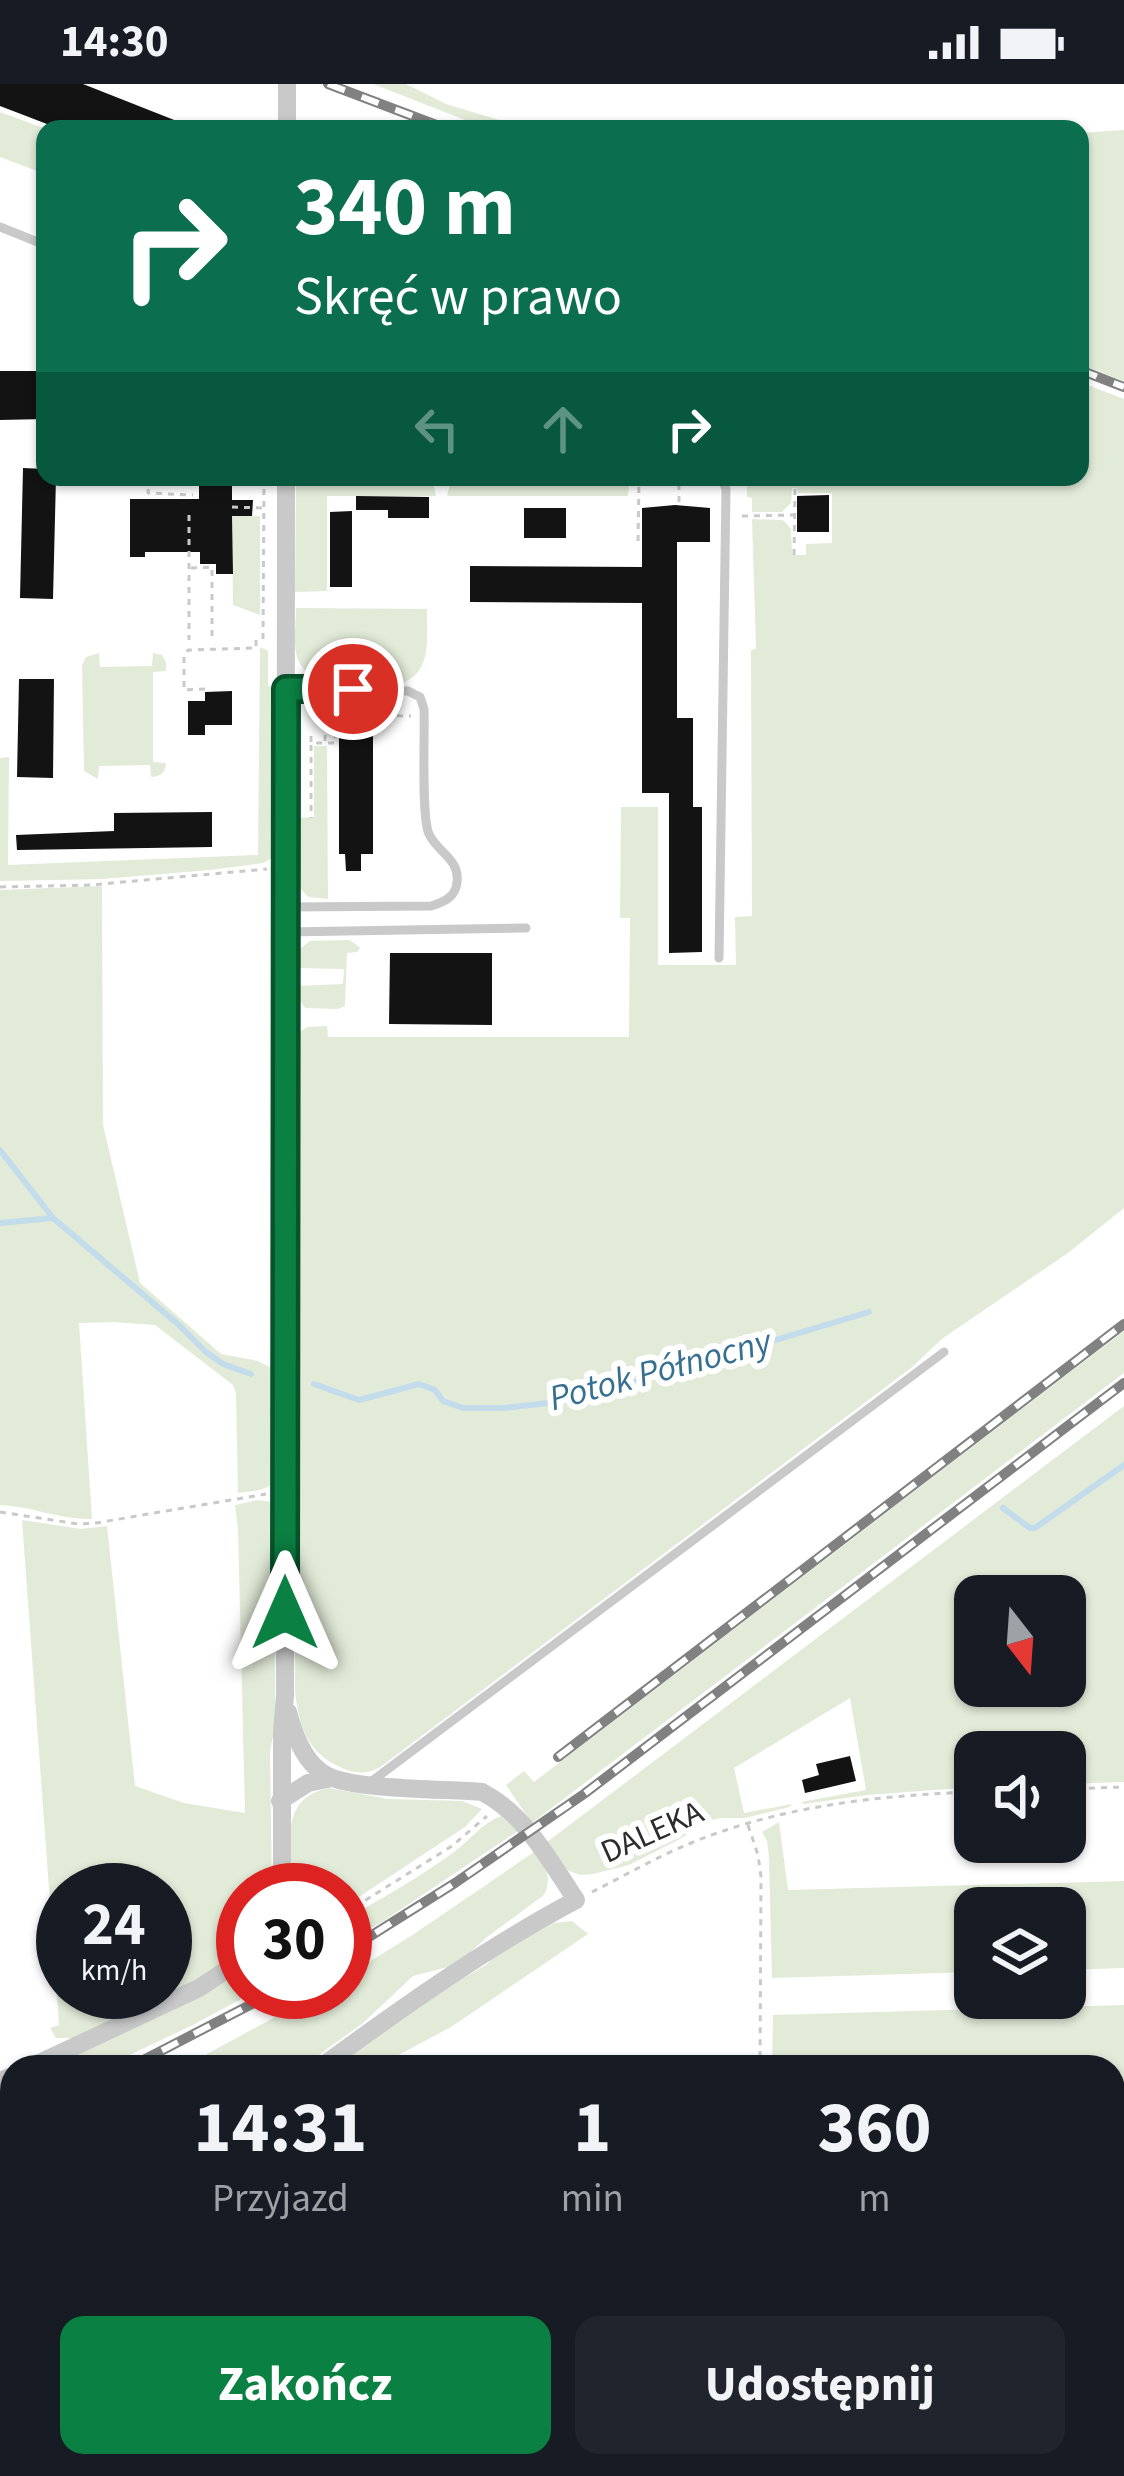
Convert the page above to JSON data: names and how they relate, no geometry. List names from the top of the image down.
{
  "streets": {
    "street": ["DALEKA"]
  },
  "water": ["Potok Północny"],
  "north": "bottom",
  "page": {
    "status": "14:30",
    "turn": ["340 m", "Skręć w prawo"],
    "speed": "24 km/h",
    "limit": "30",
    "eta": [
      "14:31",
      "Przyjazd",
      "1",
      "min",
      "360",
      "m"
    ],
    "buttons": ["Zakończ", "Udostępnij"]
  }
}
